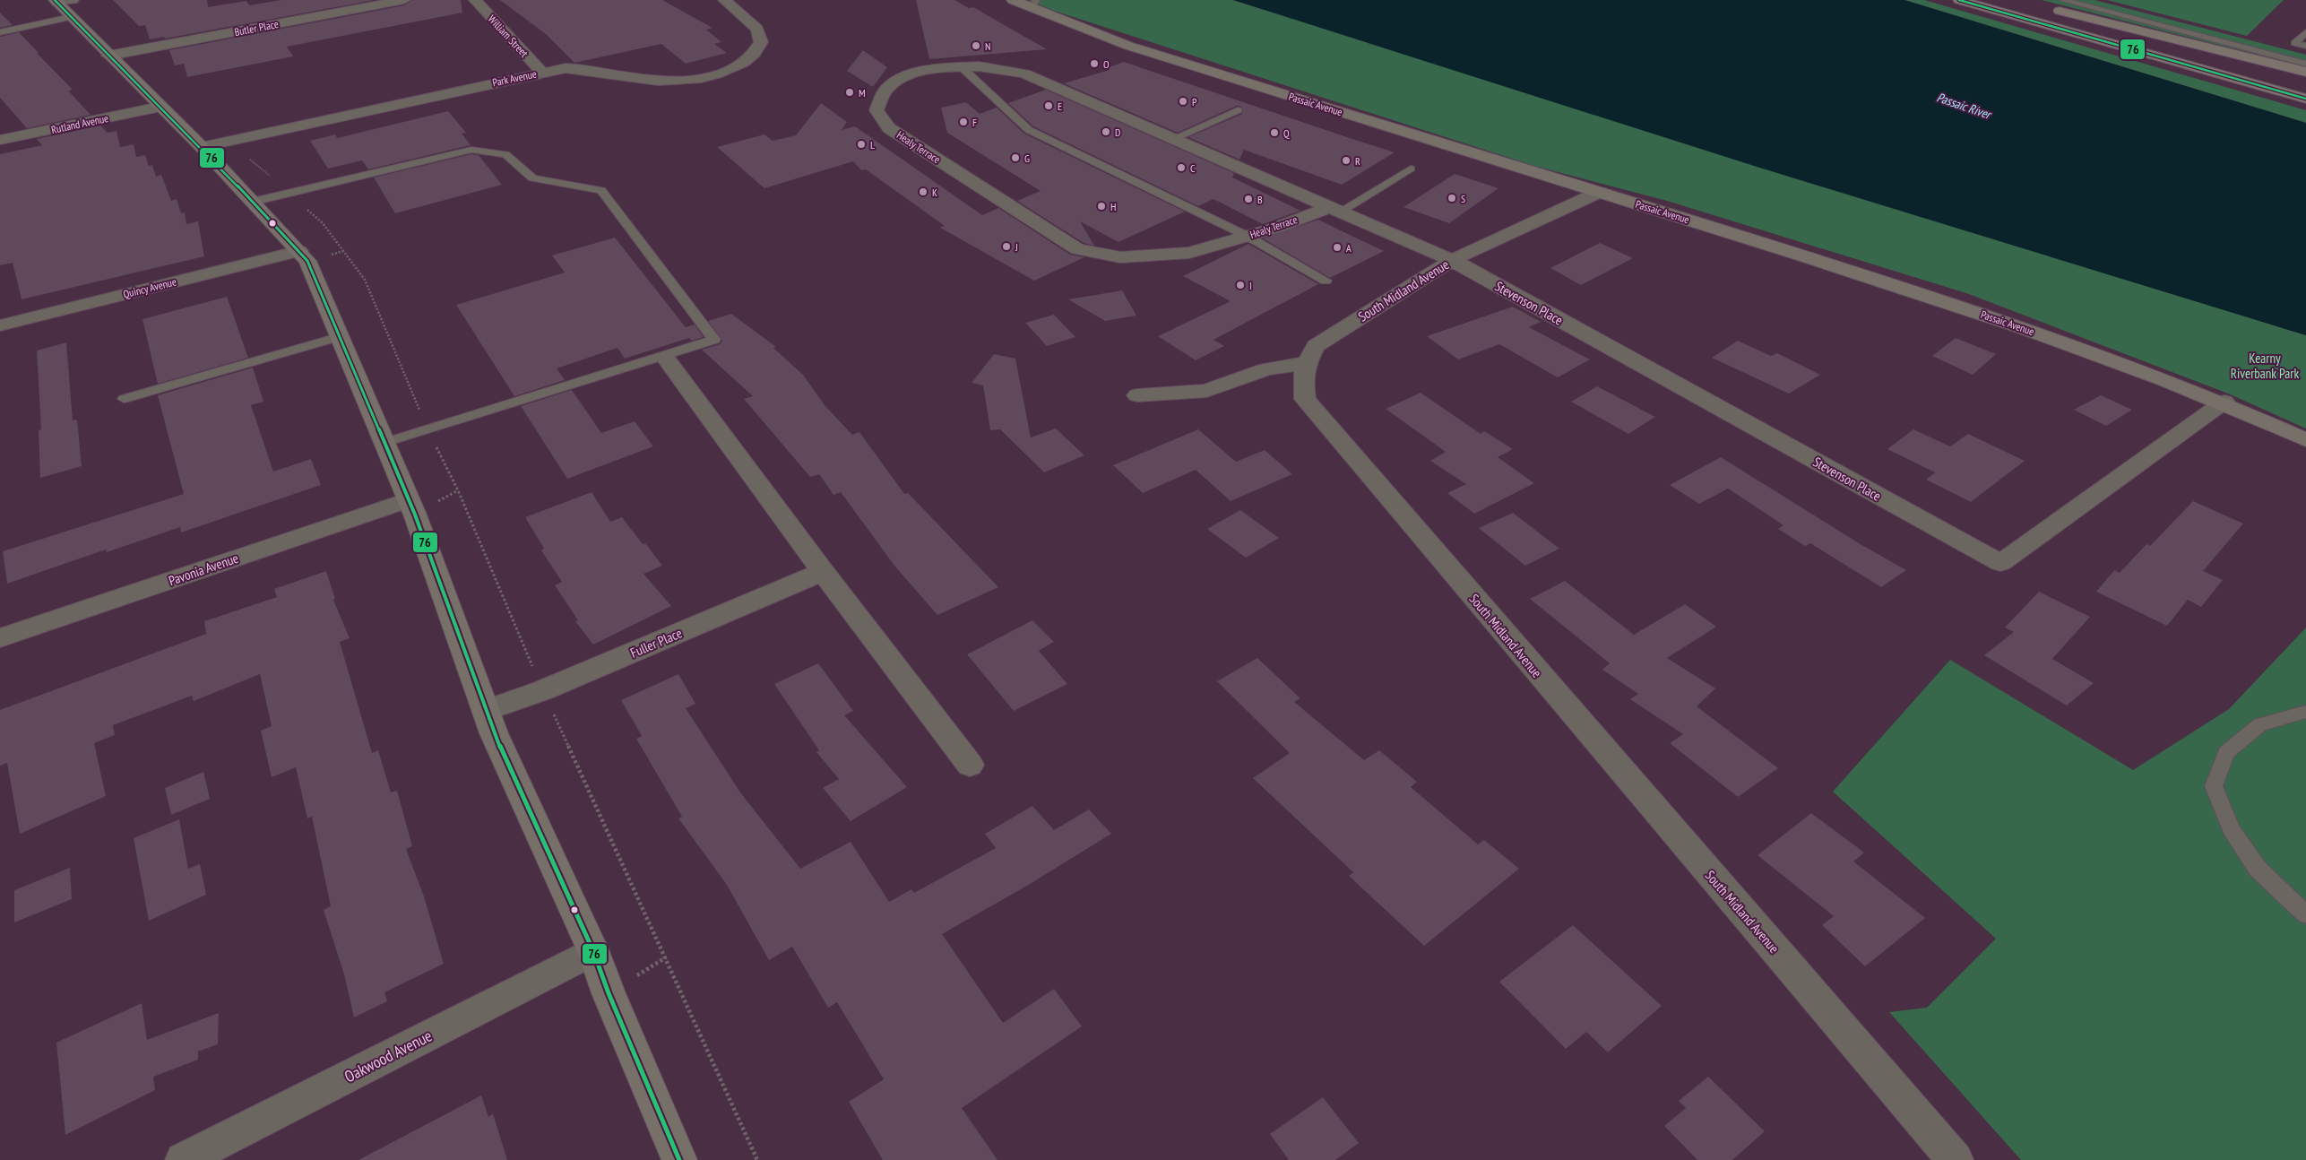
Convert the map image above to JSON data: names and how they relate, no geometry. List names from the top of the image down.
{
  "streets": {
    "street": [
      "Butler Place",
      "William Street",
      "Park Avenue",
      "Passaic Avenue",
      "Rutland Avenue",
      "Healy Terrace",
      "Quincy Avenue",
      "South Midland Avenue",
      "Stevenson Place",
      "Pavonia Avenue",
      "Fuller Place",
      "Oakwood Avenue"
    ]
  },
  "crossings": [
    ["William Street", "Park Avenue"],
    ["Passaic Avenue", "South Midland Avenue"],
    ["Passaic Avenue", "Stevenson Place"],
    ["Healy Terrace", "South Midland Avenue"],
    ["Healy Terrace", "Stevenson Place"],
    ["South Midland Avenue", "Stevenson Place"]
  ],
  "water": ["Passaic River"],
  "parks": ["Kearny Riverbank Park"],
  "places": [
    "N",
    "O",
    "M",
    "P",
    "E",
    "F",
    "D",
    "Q",
    "L",
    "G",
    "R",
    "C",
    "K",
    "S",
    "B",
    "H",
    "J",
    "A",
    "I"
  ],
  "lines": ["transit line 76"]
}
